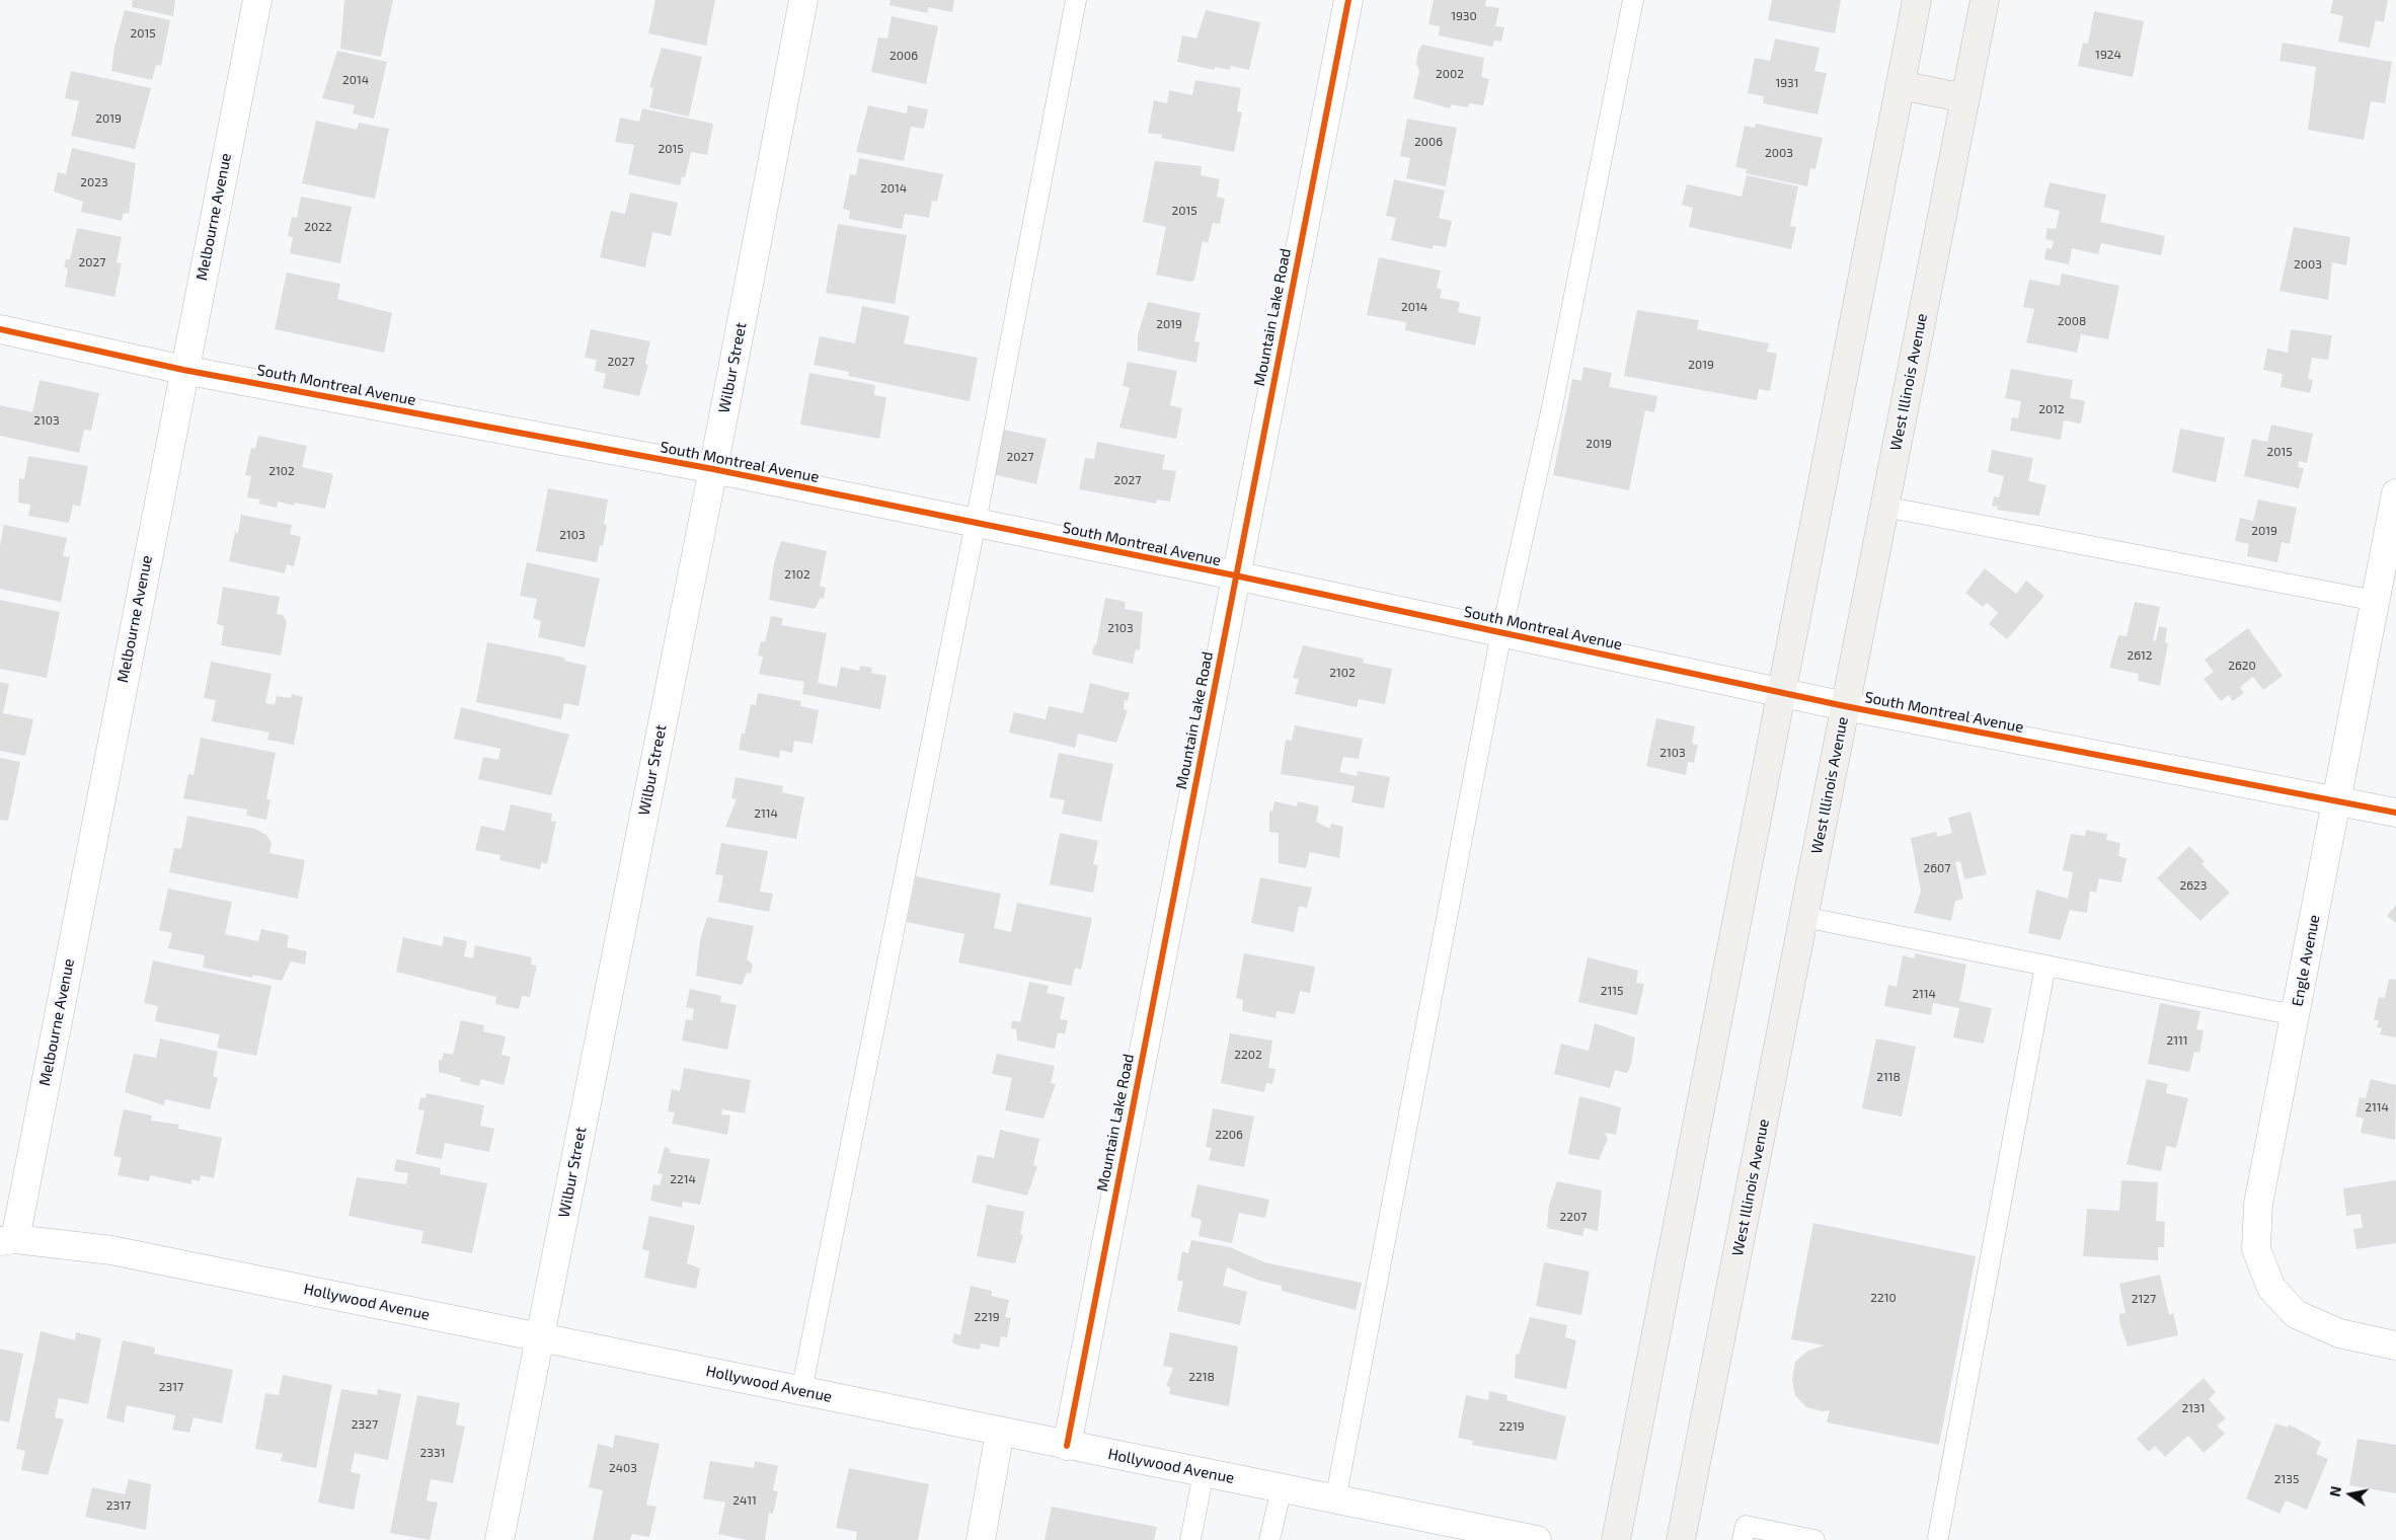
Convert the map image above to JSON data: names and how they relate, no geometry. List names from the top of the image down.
{
  "streets": {
    "main road": ["West Illinois Avenue"],
    "street": [
      "Melbourne Avenue",
      "Mountain Lake Road",
      "Wilbur Street",
      "South Montreal Avenue",
      "Engle Avenue",
      "Hollywood Avenue"
    ]
  },
  "crossings": [
    ["Melbourne Avenue", "South Montreal Avenue"],
    ["Melbourne Avenue", "Hollywood Avenue"],
    ["Mountain Lake Road", "South Montreal Avenue"],
    ["Mountain Lake Road", "Hollywood Avenue"],
    ["Wilbur Street", "South Montreal Avenue"],
    ["Wilbur Street", "Hollywood Avenue"],
    ["West Illinois Avenue", "South Montreal Avenue"],
    ["South Montreal Avenue", "Engle Avenue"]
  ],
  "house_numbers": [
    "1930",
    "2015",
    "1924",
    "2006",
    "2002",
    "2014",
    "1931",
    "2019",
    "2006",
    "2015",
    "2003",
    "2023",
    "2014",
    "2015",
    "2022",
    "2027",
    "2003",
    "2014",
    "2008",
    "2019",
    "2027",
    "2019",
    "2012",
    "2103",
    "2019",
    "2015",
    "2027",
    "2102",
    "2027",
    "2019",
    "2103",
    "2102",
    "2103",
    "2612",
    "2620",
    "2102",
    "2103",
    "2114",
    "2607",
    "2623",
    "2115",
    "2114",
    "2111",
    "2202",
    "2118",
    "2114",
    "2206",
    "2214",
    "2207",
    "2210",
    "2127",
    "2219",
    "2218",
    "2317",
    "2131",
    "2327",
    "2219",
    "2331",
    "2403",
    "2135",
    "2411",
    "2317"
  ],
  "north": "left"
}
